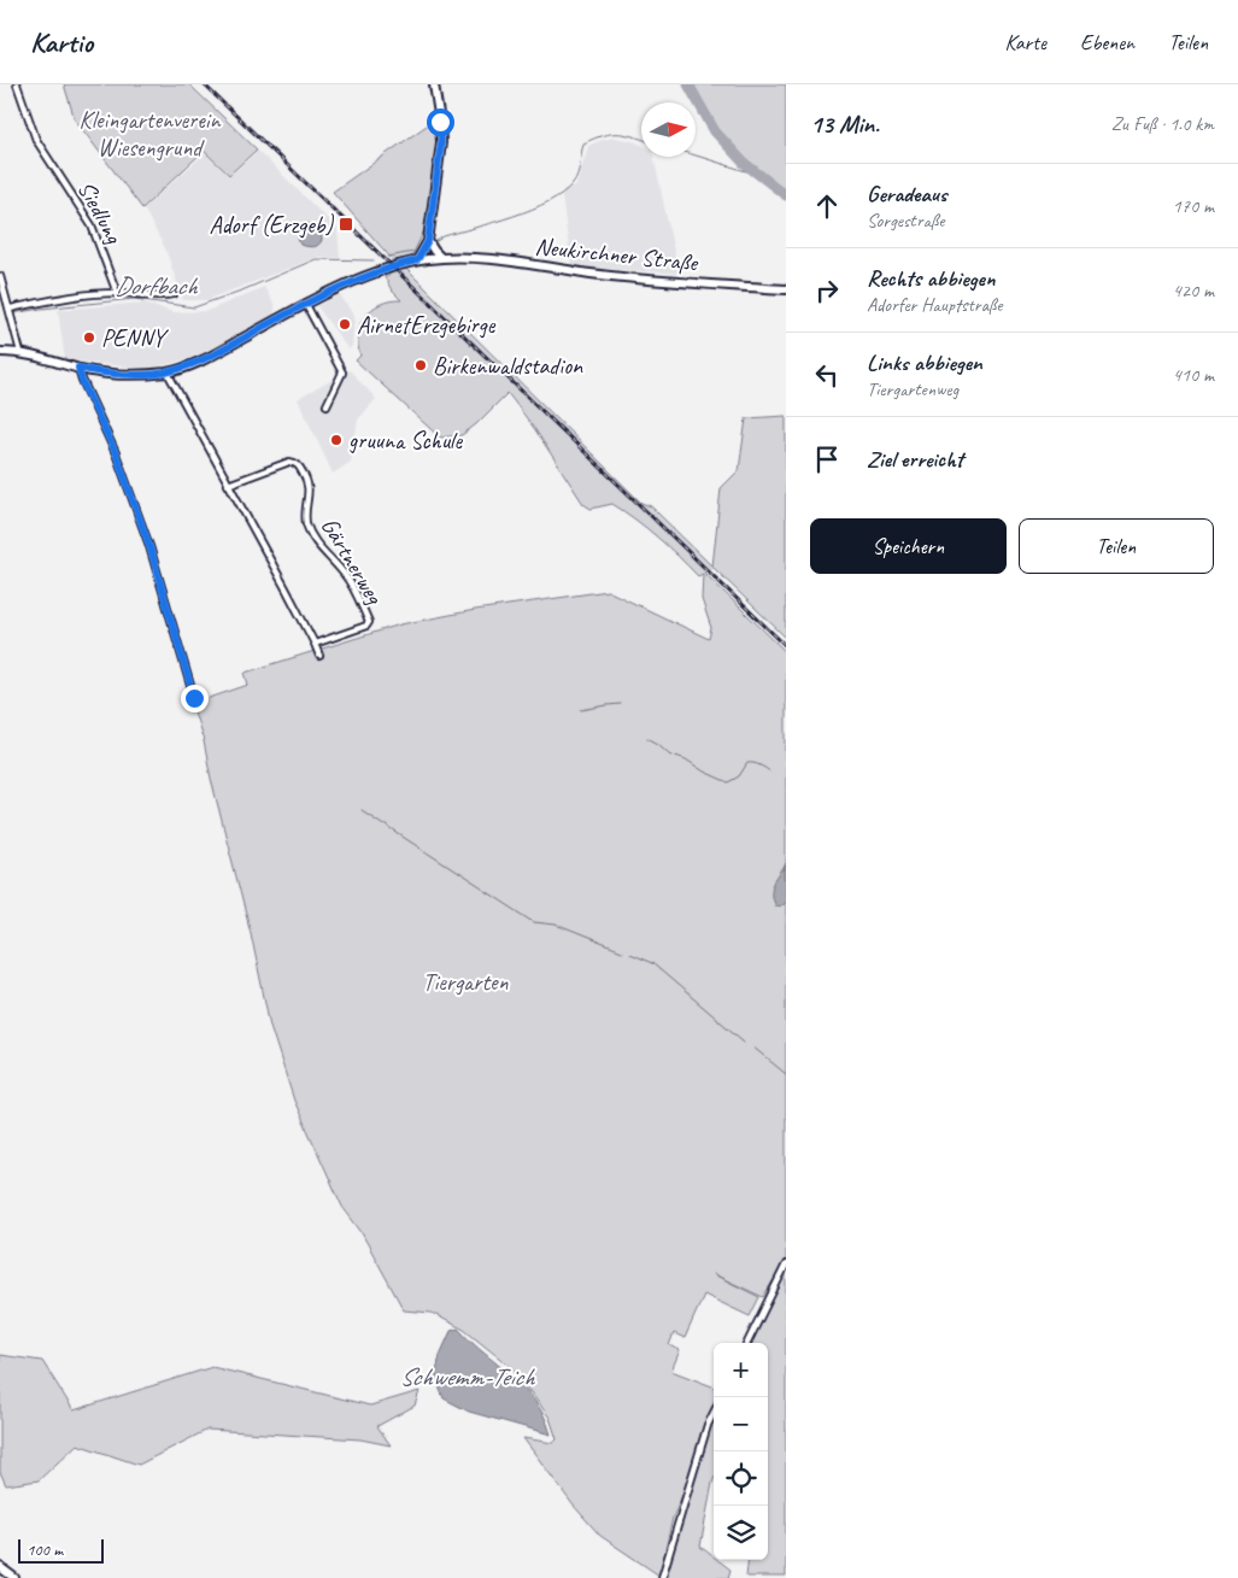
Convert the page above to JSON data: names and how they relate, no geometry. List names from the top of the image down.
{
  "streets": {
    "street": ["Siedlung", "Neukirchner Straße", "Gärtnerweg"]
  },
  "water": ["Dorfbach", "Schwemm-Teich"],
  "parks": ["Kleingartenverein Wiesengrund", "Tiergarten"],
  "places": {
    "transit": ["Adorf (Erzgeb)"],
    "other": [
      "AirnetErzgebirge",
      "PENNY",
      "Birkenwaldstadion",
      "gruuna Schule"
    ]
  },
  "scale_bar": "100 m",
  "north": "right",
  "page": {
    "header": "Kartio",
    "nav": ["Karte", "Ebenen", "Teilen"],
    "heading": ["13 Min.", "Zu Fuß · 1.0 km"],
    "list": [
      ["Geradeaus", "Sorgestraße", "170 m"],
      ["Rechts abbiegen", "Adorfer Hauptstraße", "420 m"],
      ["Links abbiegen", "Tiergartenweg", "410 m"],
      "Ziel erreicht"
    ],
    "buttons": ["Speichern", "Teilen"],
    "map_buttons": ["+", "−"],
    "scale": "100 m"
  }
}
